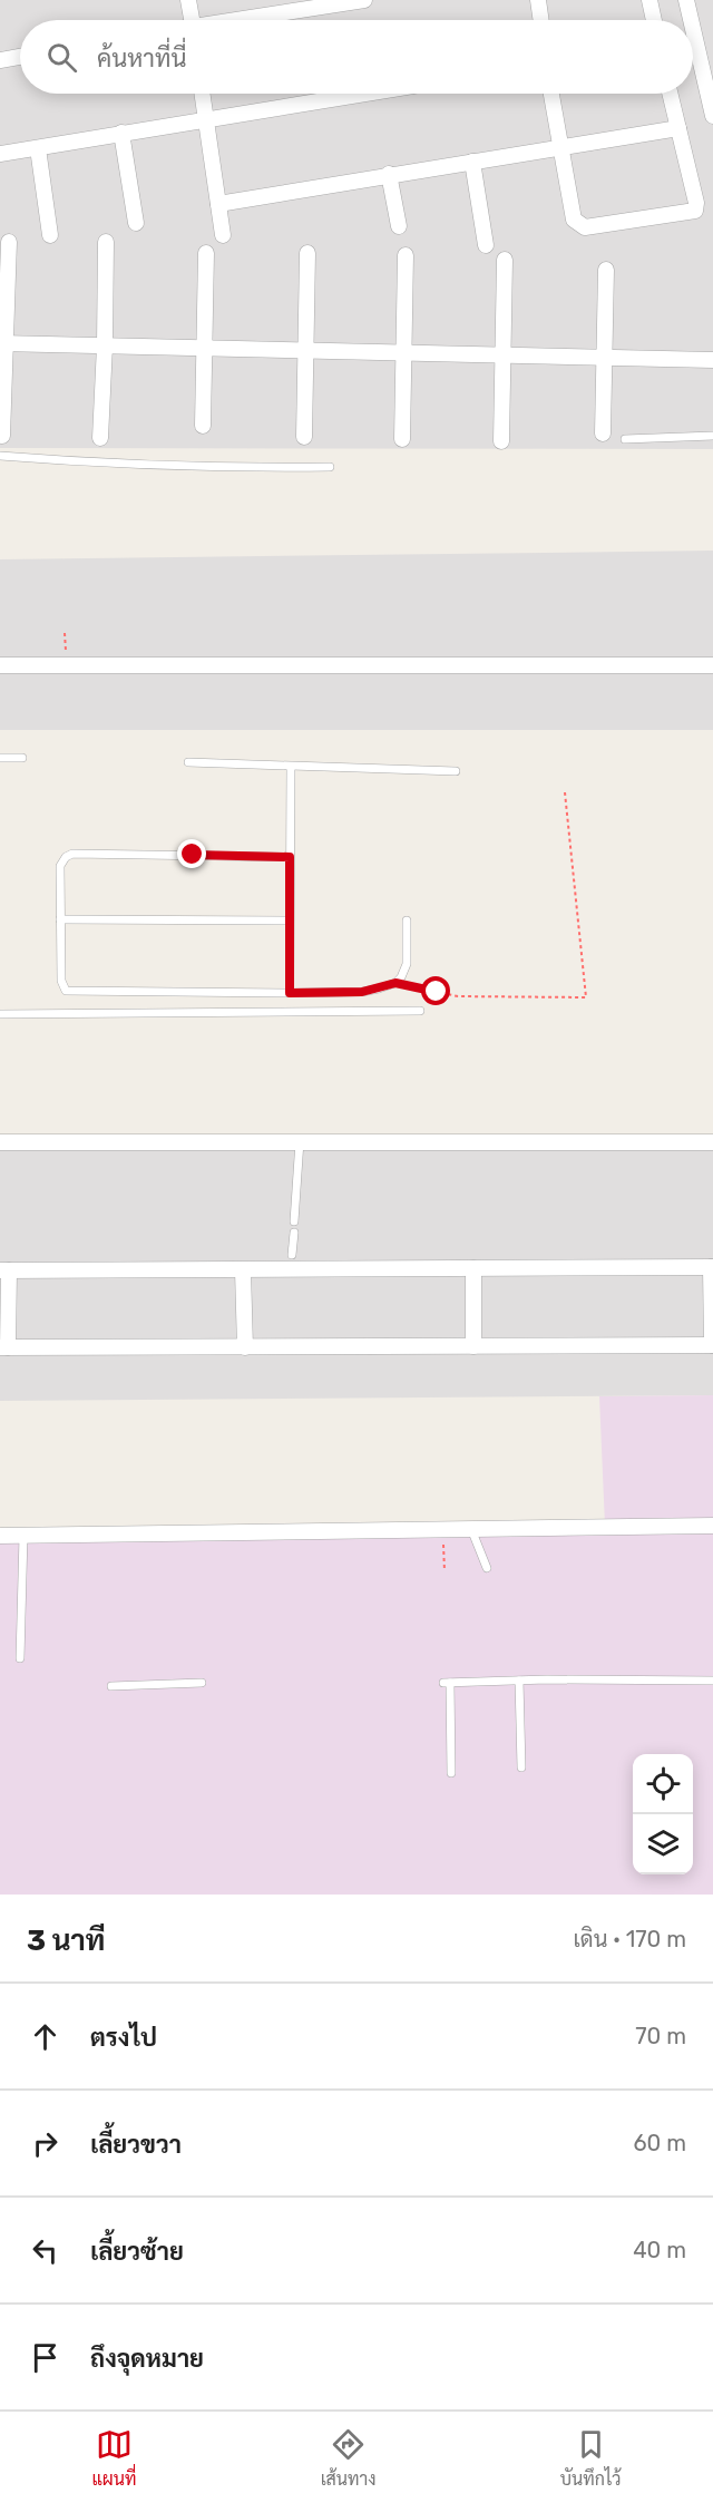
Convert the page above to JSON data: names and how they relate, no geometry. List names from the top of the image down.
{
  "page": {
    "search": "ค้นหาที่นี่",
    "heading": ["3 นาที", "เดิน · 170 m"],
    "list": [
      ["ตรงไป", "70 m"],
      ["เลี้ยวขวา", "60 m"],
      ["เลี้ยวซ้าย", "40 m"],
      "ถึงจุดหมาย"
    ],
    "nav": ["แผนที่", "เส้นทาง", "บันทึกไว้"]
  }
}
